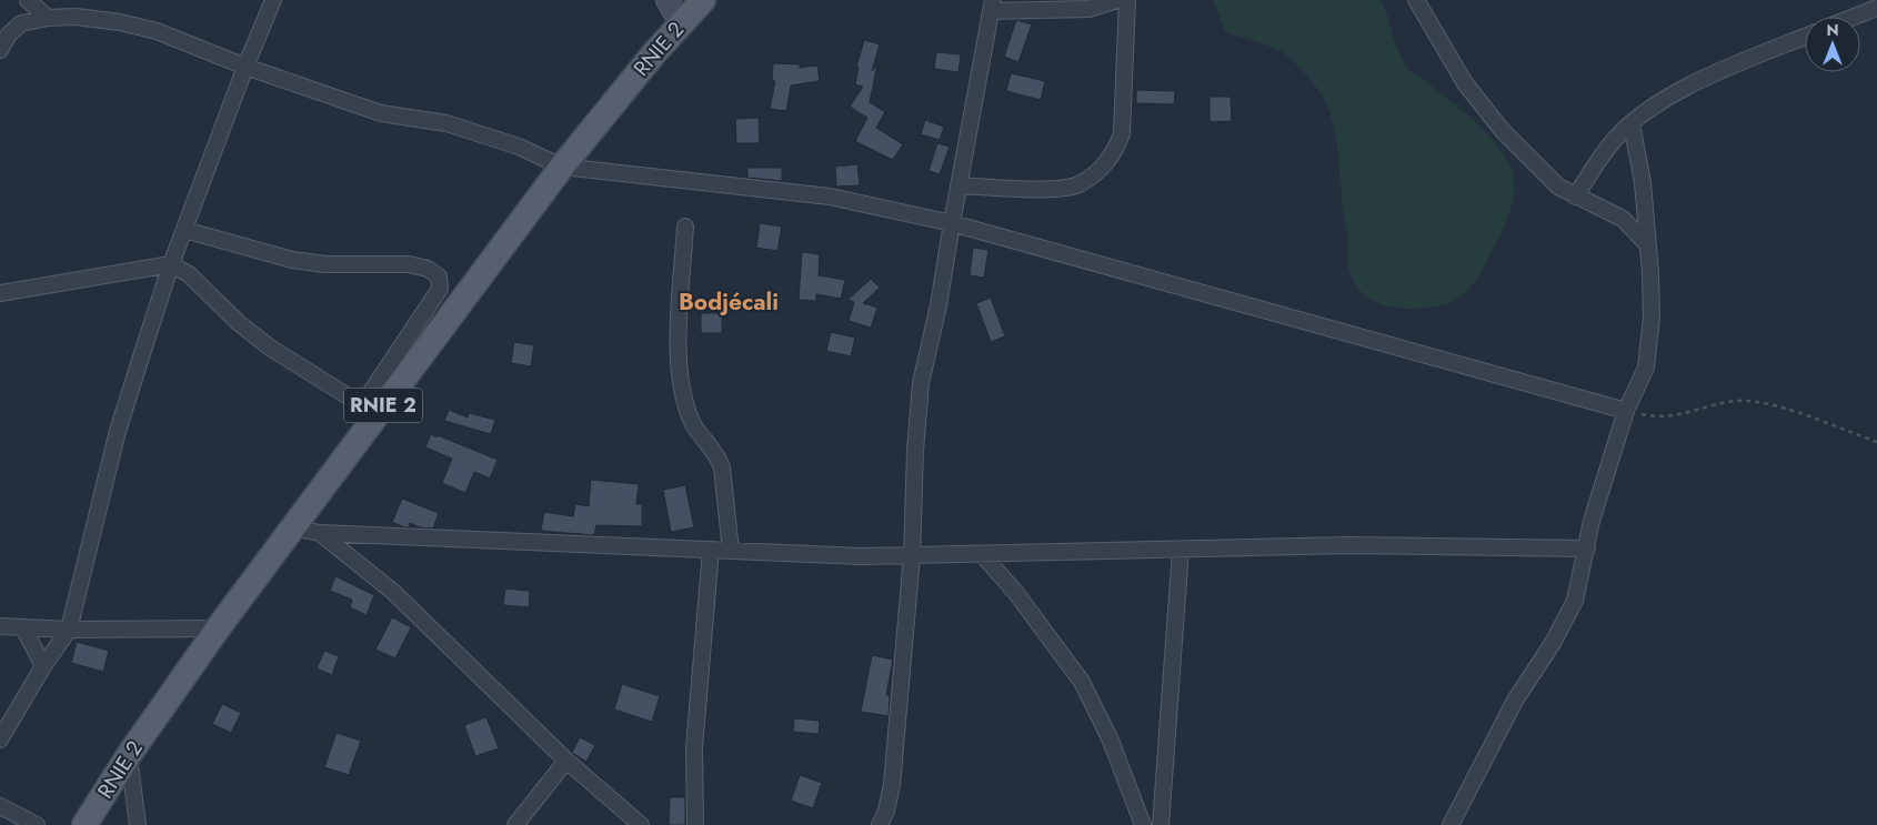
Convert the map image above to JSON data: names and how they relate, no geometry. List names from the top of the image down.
{
  "streets": {
    "main road": ["RNIE 2"]
  },
  "districts": ["Bodjécali"],
  "north": "top"
}
